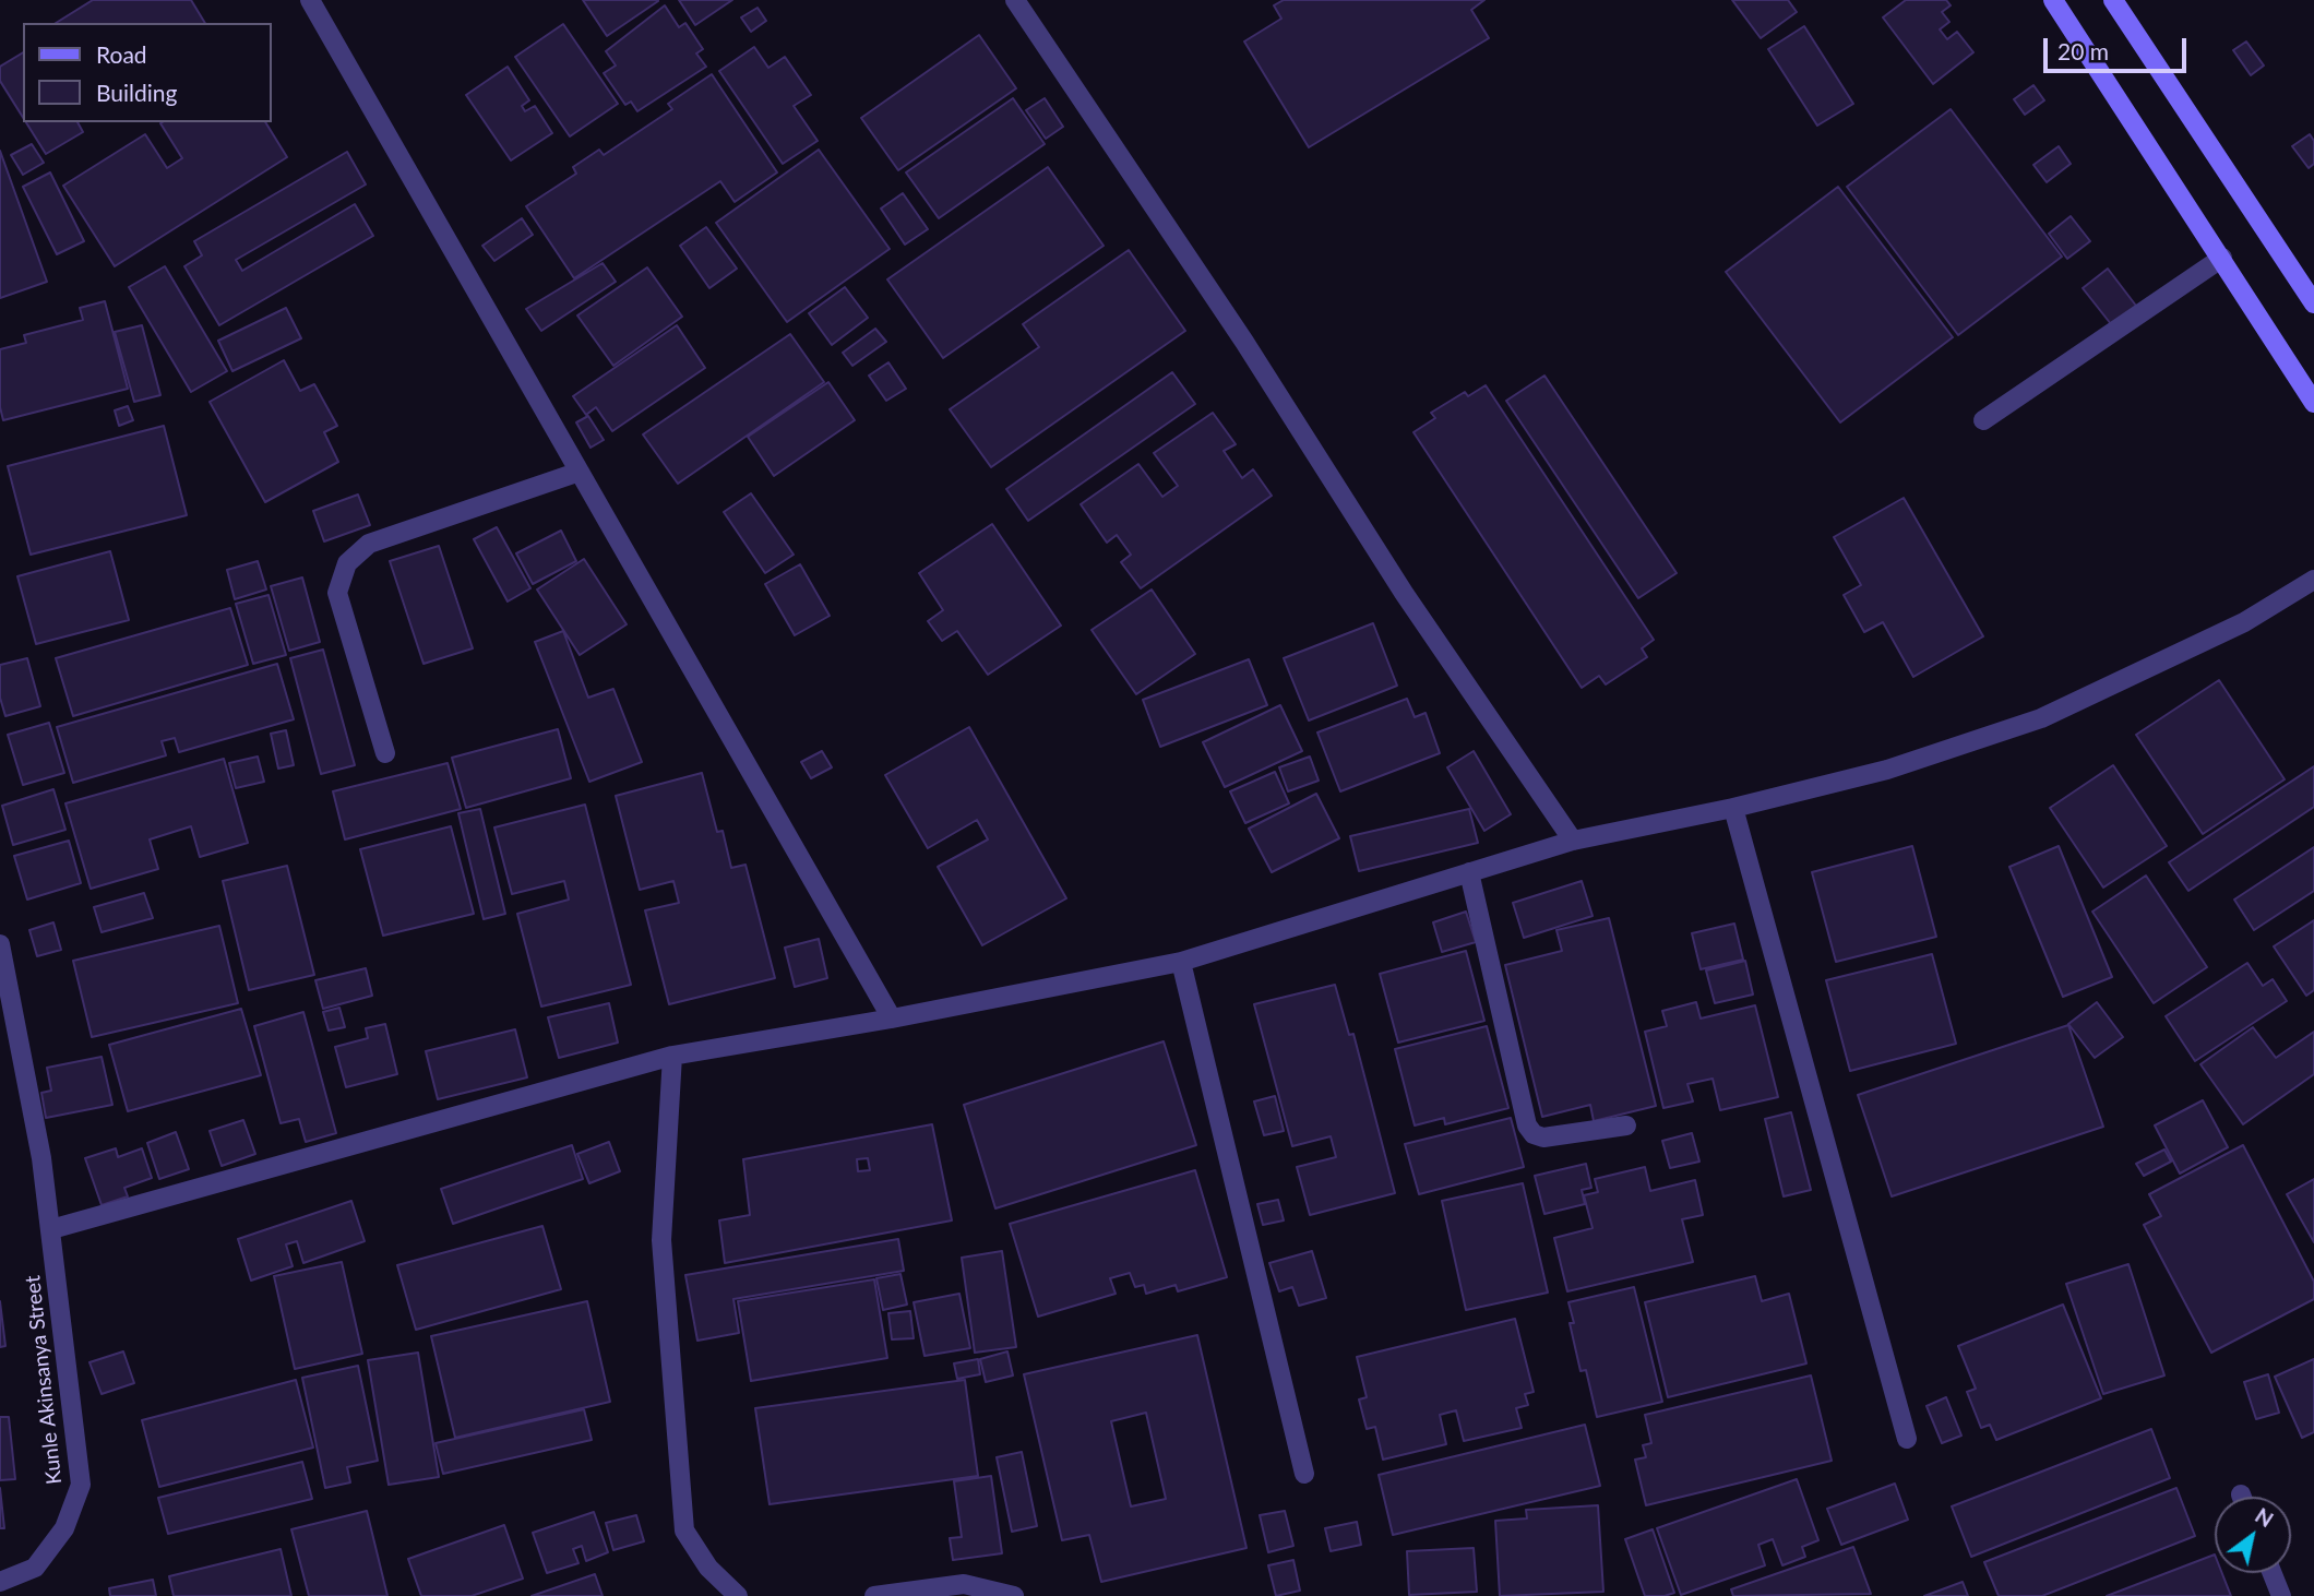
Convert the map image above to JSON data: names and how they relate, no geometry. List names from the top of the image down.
{
  "streets": {
    "street": ["Kunle Akinsanya Street"]
  },
  "legend": ["Road", "Building"],
  "scale_bar": "20 m",
  "north": "top right"
}
